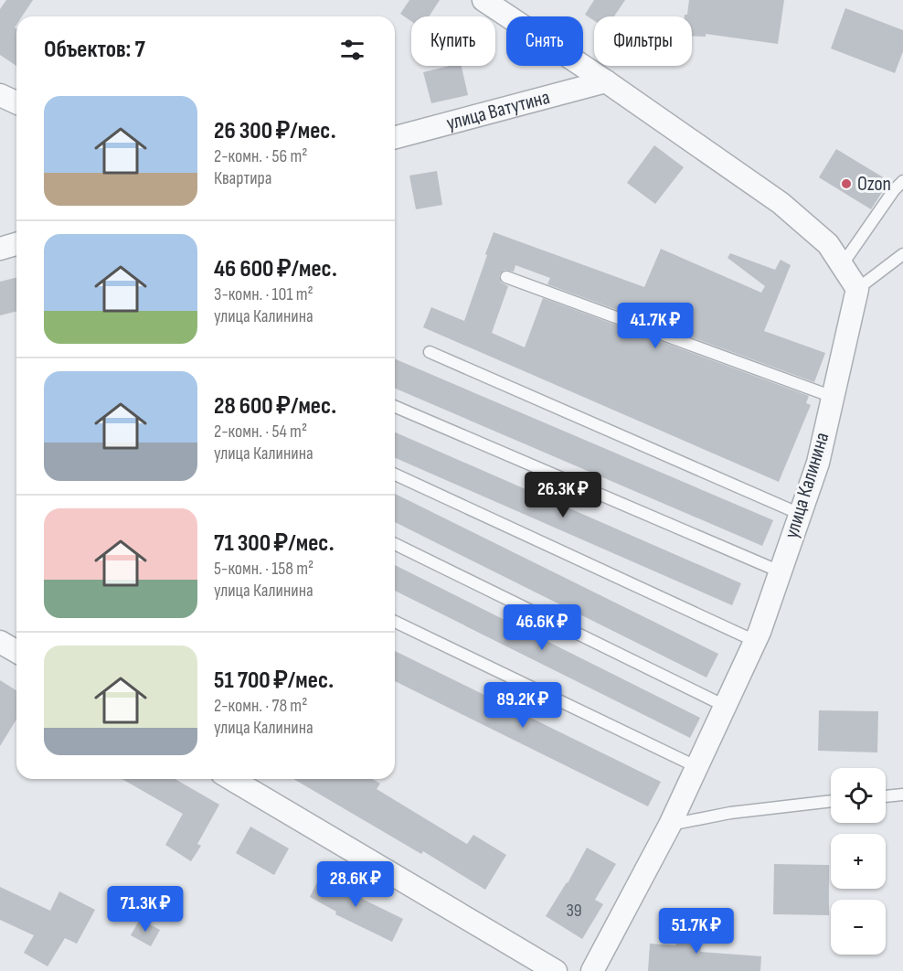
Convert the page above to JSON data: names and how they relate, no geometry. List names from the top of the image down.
{
  "streets": {
    "street": ["улица Ватутина", "улица Калинина"]
  },
  "places": ["Ozon"],
  "house_numbers": ["39"],
  "page": {
    "chip": ["Купить", "Снять", "Фильтры"],
    "heading": "Объектов: 7",
    "list": [
      {
        "name": "26 300 ₽/мес.",
        "note": "2-комн. · 56 m² · Квартира"
      },
      {
        "name": "46 600 ₽/мес.",
        "note": "3-комн. · 101 m² · улица Калинина"
      },
      {
        "name": "28 600 ₽/мес.",
        "note": "2-комн. · 54 m² · улица Калинина"
      },
      {
        "name": "71 300 ₽/мес.",
        "note": "5-комн. · 158 m² · улица Калинина"
      },
      {
        "name": "51 700 ₽/мес.",
        "note": "2-комн. · 78 m² · улица Калинина"
      }
    ],
    "price": [
      "41.7K ₽",
      "26.3K ₽",
      "46.6K ₽",
      "89.2K ₽",
      "28.6K ₽",
      "71.3K ₽",
      "51.7K ₽"
    ],
    "map_buttons": ["+", "−"]
  }
}
